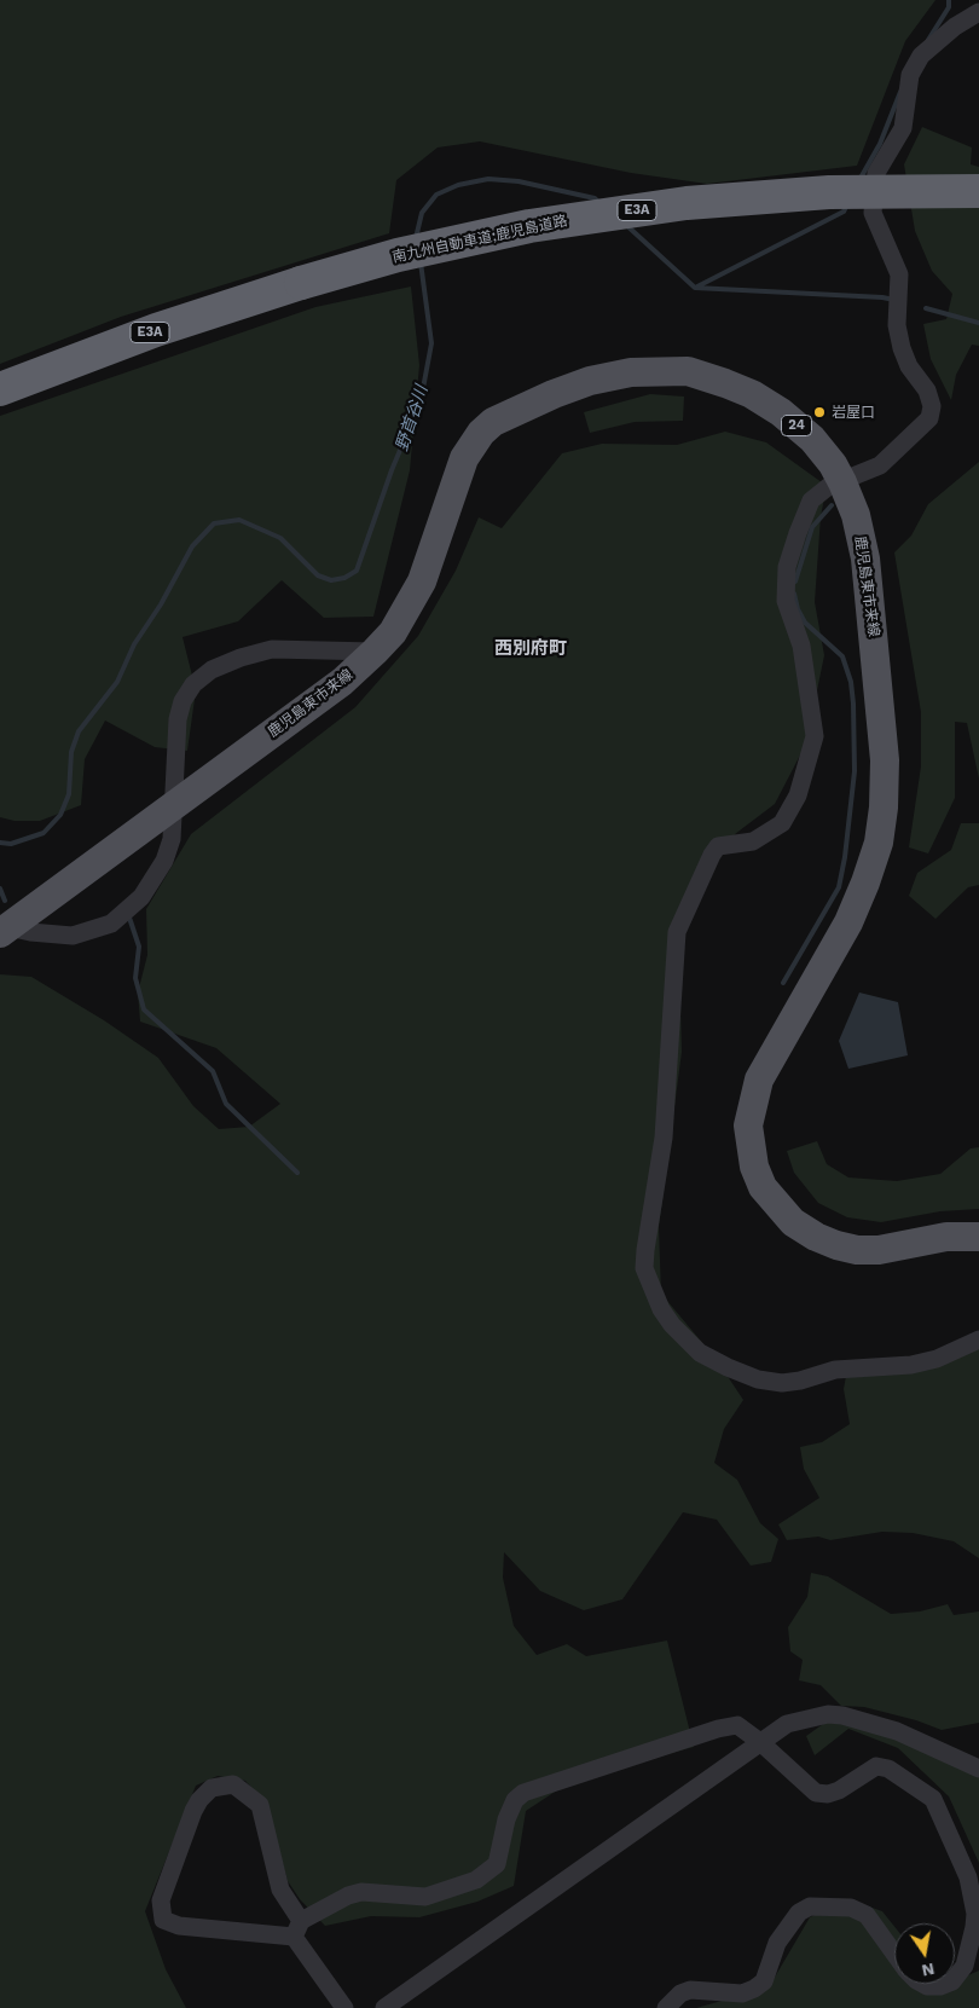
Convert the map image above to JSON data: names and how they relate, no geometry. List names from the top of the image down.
{
  "streets": {
    "highway": ["E3A", "南九州自動車道;鹿児島道路"],
    "main road": ["24", "鹿児島東市来線"]
  },
  "districts": ["西別府町"],
  "water": ["野首谷川"],
  "places": ["岩屋口"],
  "north": "bottom"
}
